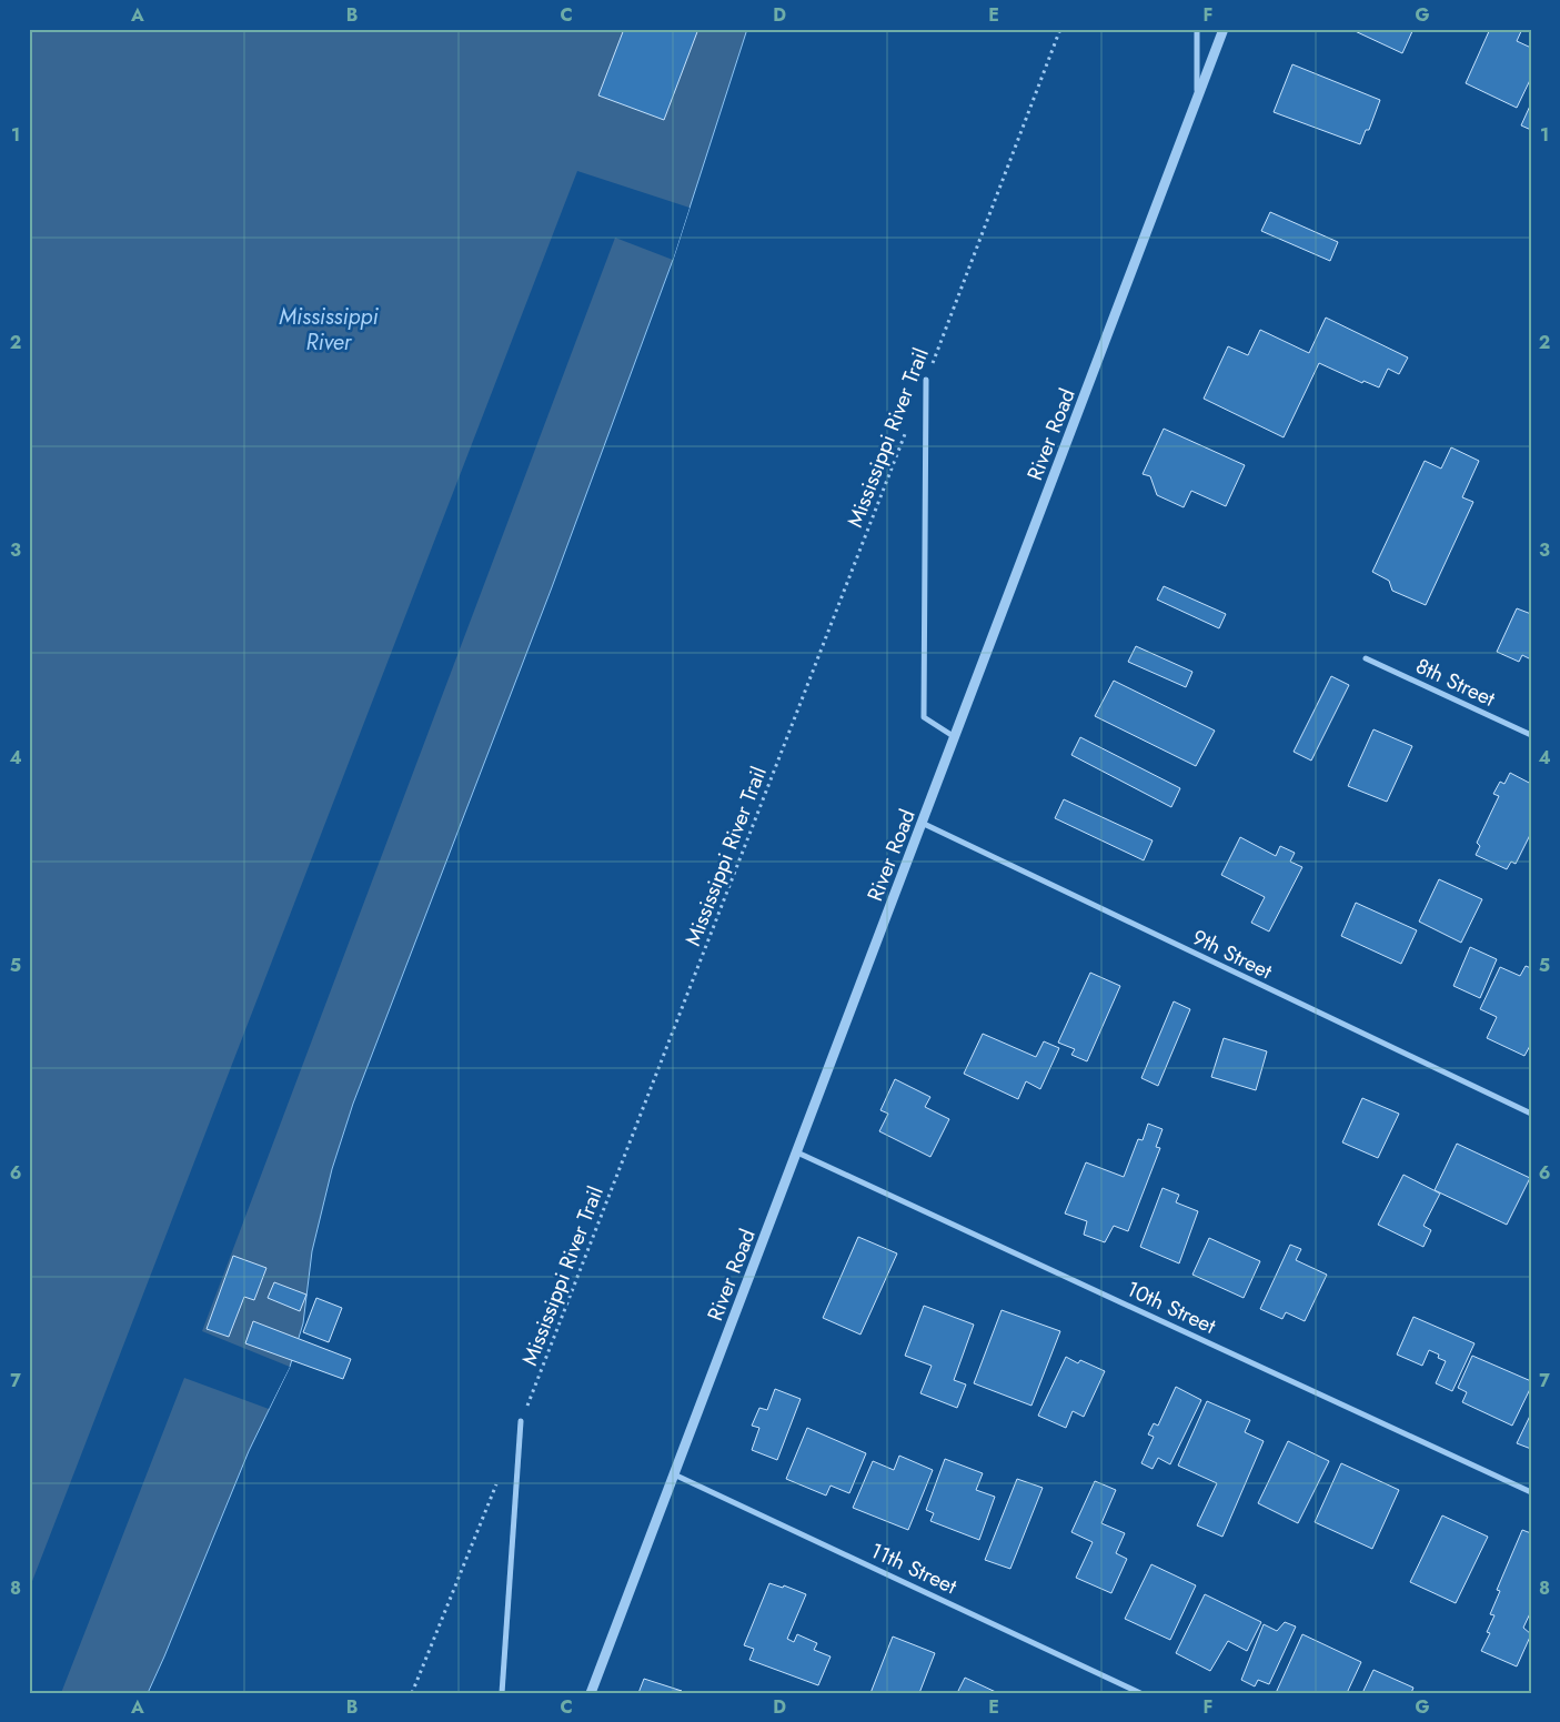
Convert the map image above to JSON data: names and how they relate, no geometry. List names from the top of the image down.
{
  "streets": {
    "street": [
      "River Road",
      "8th Street",
      "9th Street",
      "10th Street",
      "11th Street"
    ],
    "path": ["Mississippi River Trail"]
  },
  "crossings": [
    ["River Road", "9th Street"],
    ["River Road", "10th Street"],
    ["River Road", "11th Street"]
  ],
  "water": ["Mississippi River"],
  "grid": {
    "columns": [
      "A",
      "B",
      "C",
      "D",
      "E",
      "F",
      "G"
    ],
    "rows": [
      "1",
      "2",
      "3",
      "4",
      "5",
      "6",
      "7",
      "8"
    ]
  }
}
